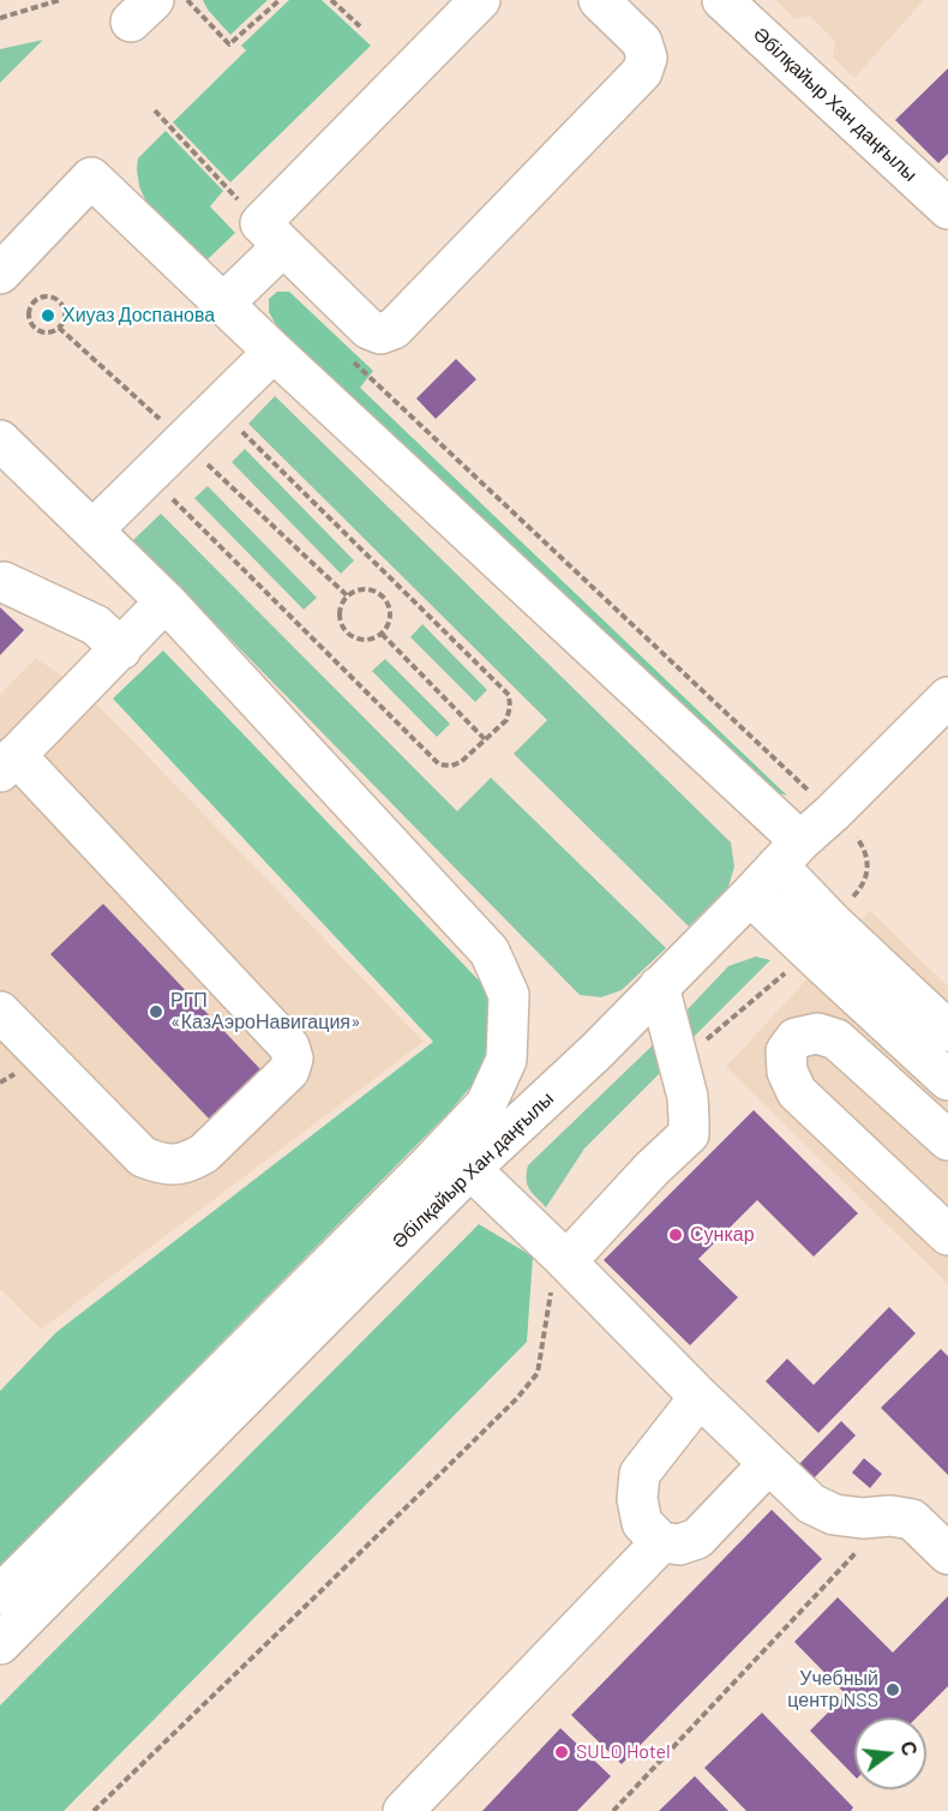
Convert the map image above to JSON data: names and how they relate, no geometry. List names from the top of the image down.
{
  "streets": {
    "street": ["Әбілқайыр Хан даңғылы"]
  },
  "places": [
    "Хиуаз Доспанова",
    "РГП «КазАэроНавигация»",
    "Сункар",
    "Учебный центр NSS",
    "SULO Hotel"
  ],
  "north": "right"
}
